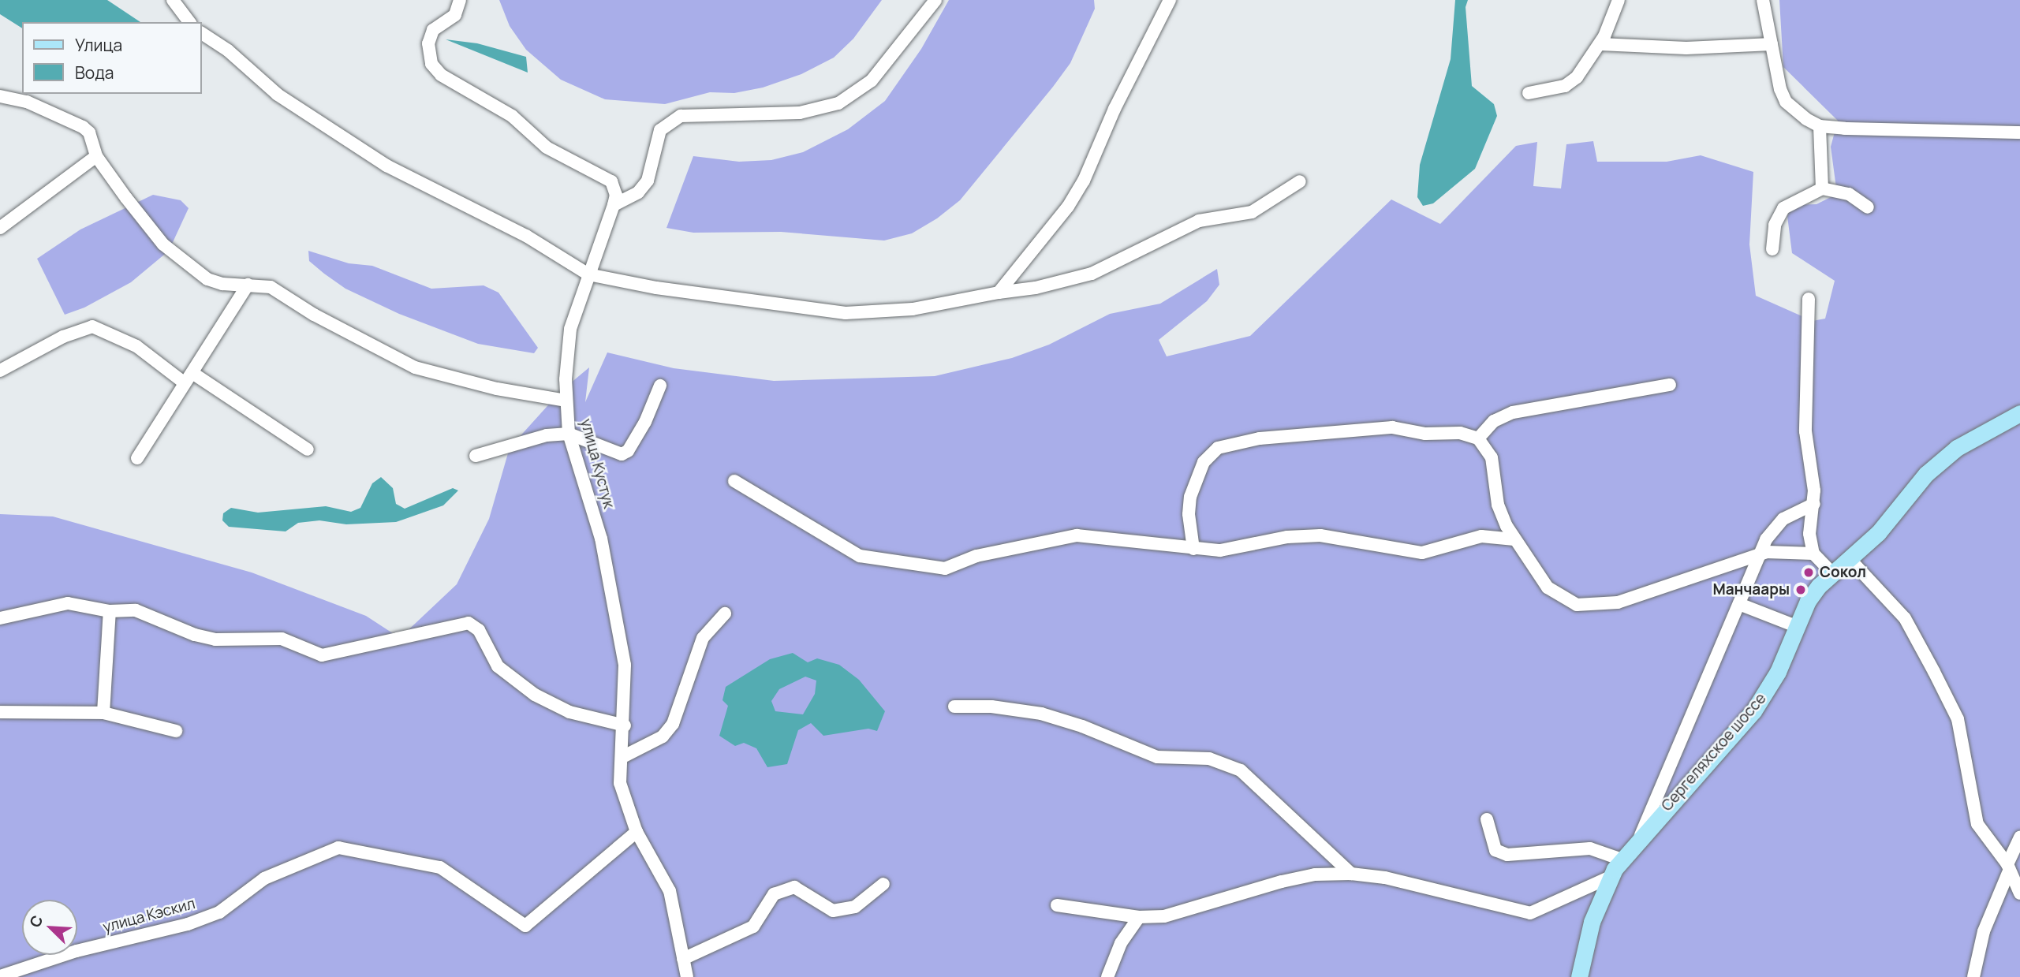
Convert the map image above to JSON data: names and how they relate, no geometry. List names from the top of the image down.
{
  "streets": {
    "main road": ["Сергеляхское шоссе"],
    "street": ["улица Кустук", "улица Кэскил"]
  },
  "crossings": [
    ["улица Кустук", "улица Кэскил"]
  ],
  "places": ["Сокол", "Манчаары"],
  "legend": ["Улица", "Вода"],
  "north": "top left"
}
